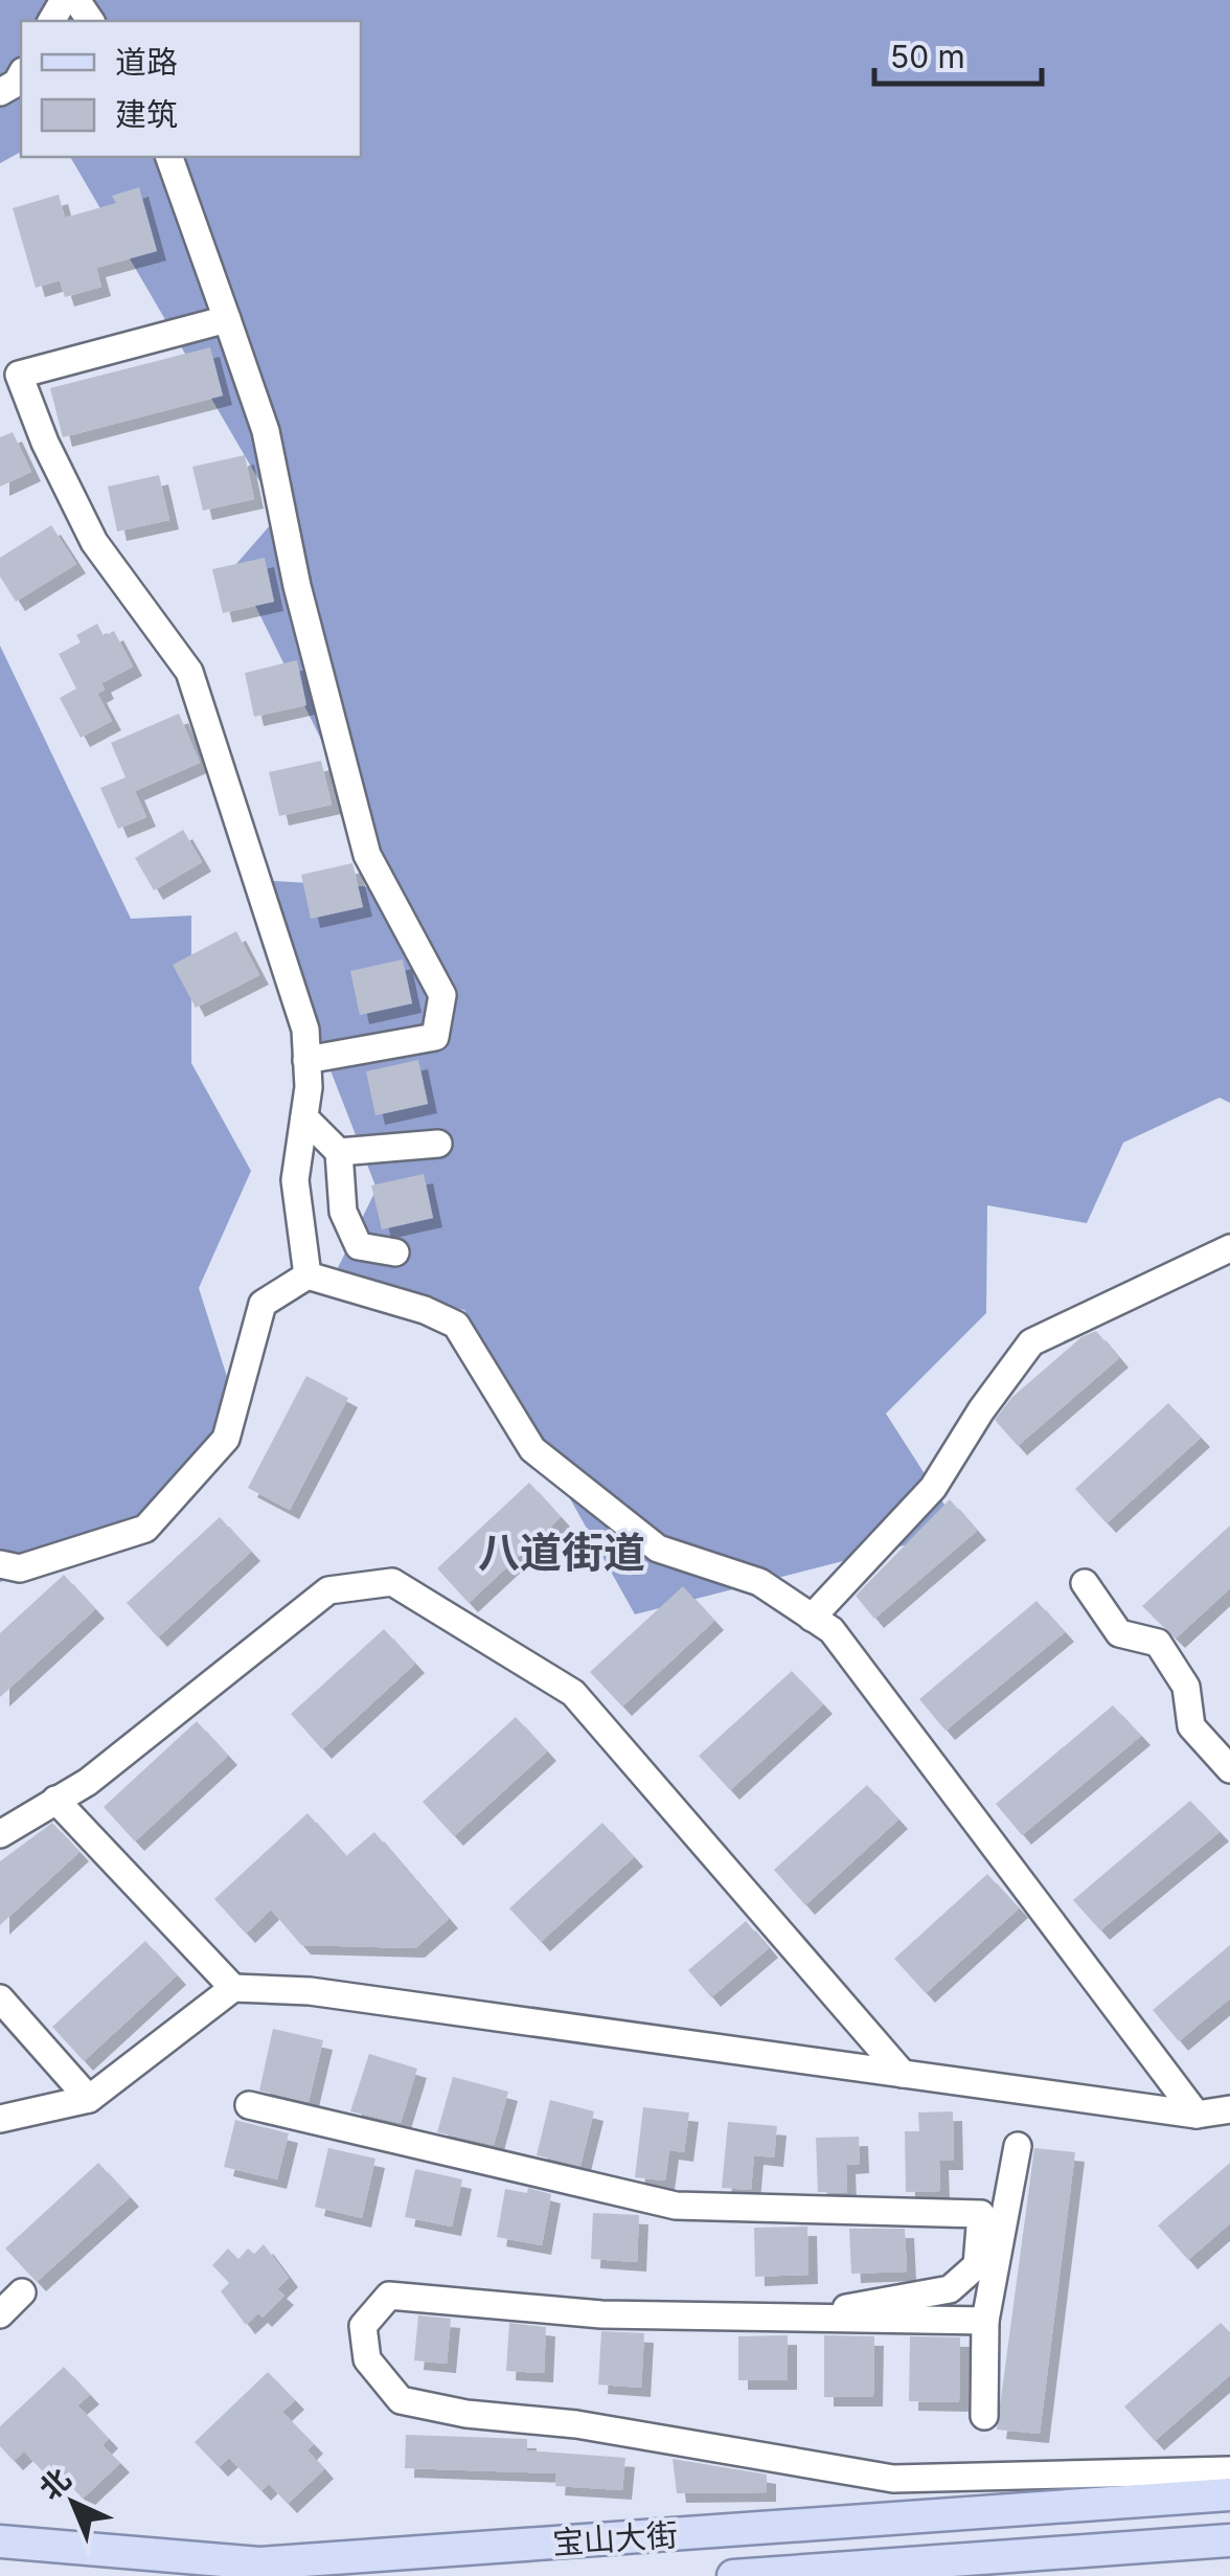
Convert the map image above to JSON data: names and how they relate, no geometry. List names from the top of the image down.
{
  "streets": {
    "main road": ["宝山大街"]
  },
  "districts": ["八道街道"],
  "legend": ["道路", "建筑"],
  "scale_bar": "50 m",
  "north": "top left"
}
